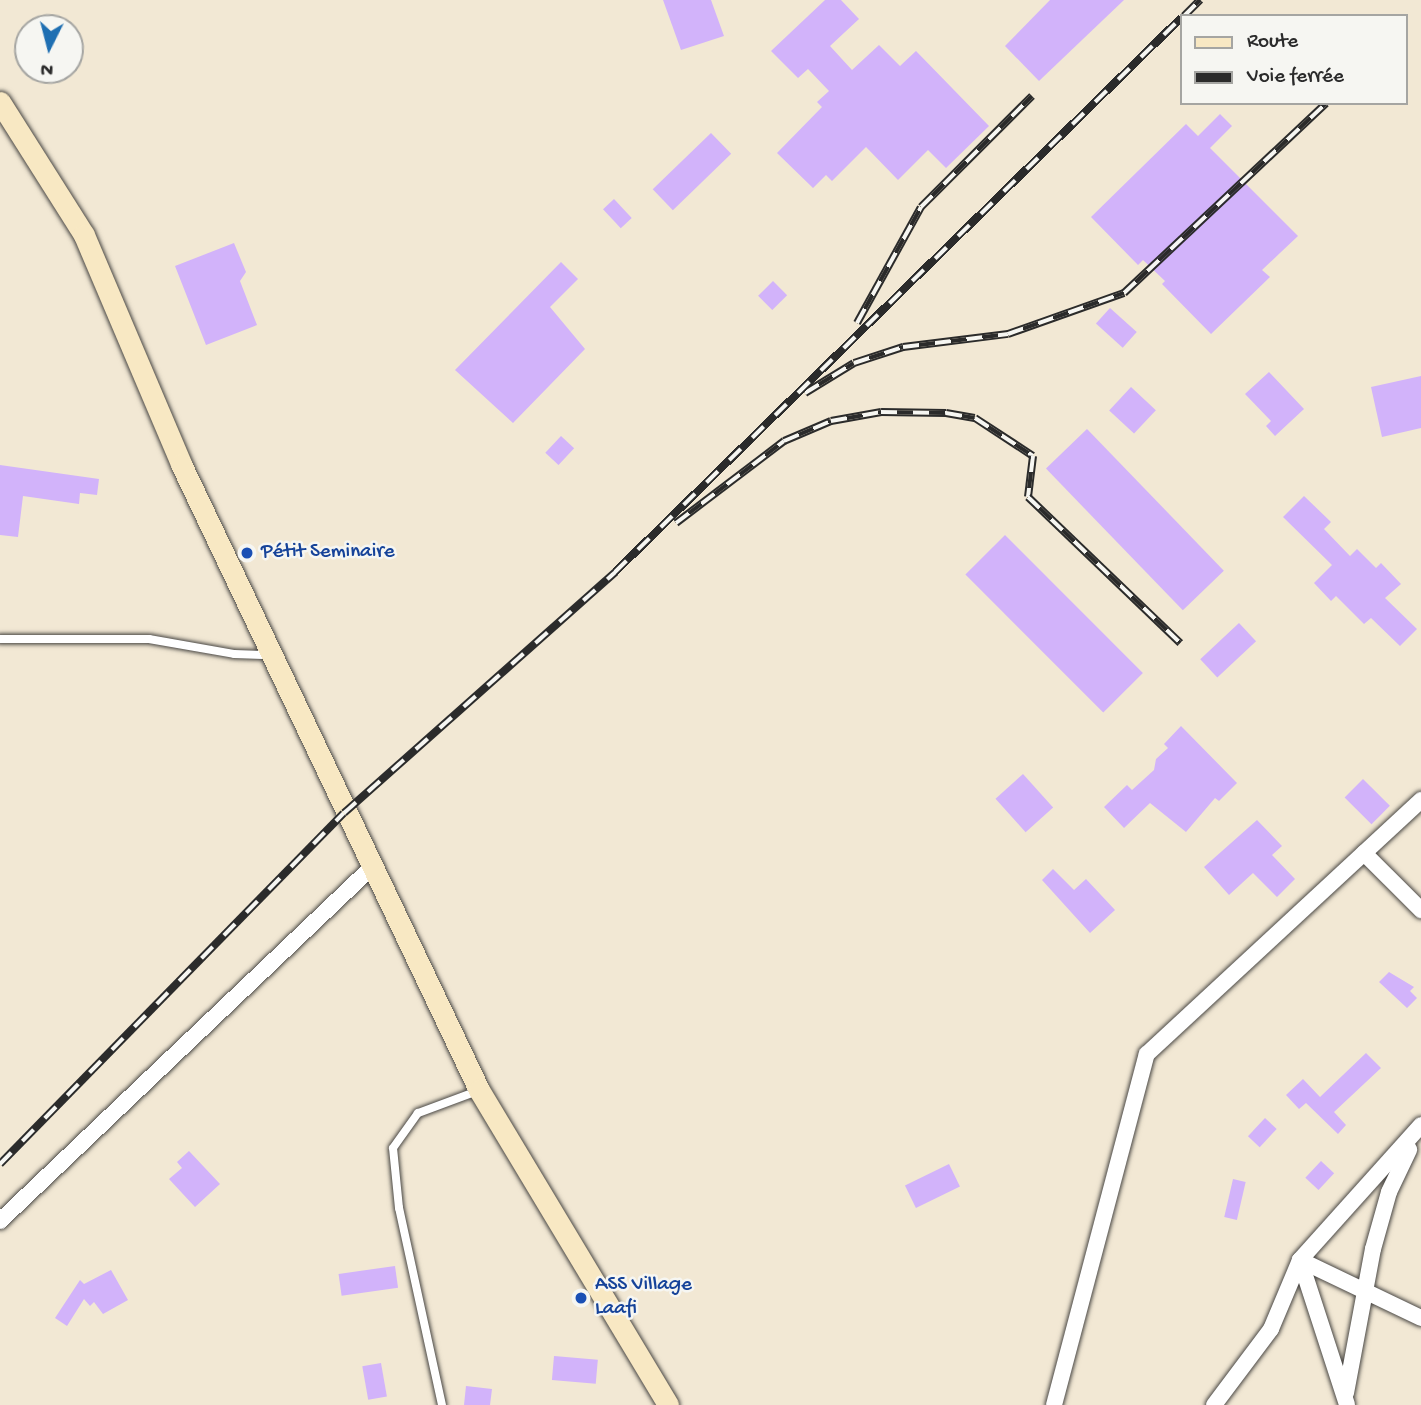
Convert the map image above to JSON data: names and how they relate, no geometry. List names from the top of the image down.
{
  "places": ["Pétit Seminaire", "ASS Village Laafi"],
  "legend": ["Route", "Voie ferrée"],
  "north": "bottom"
}
